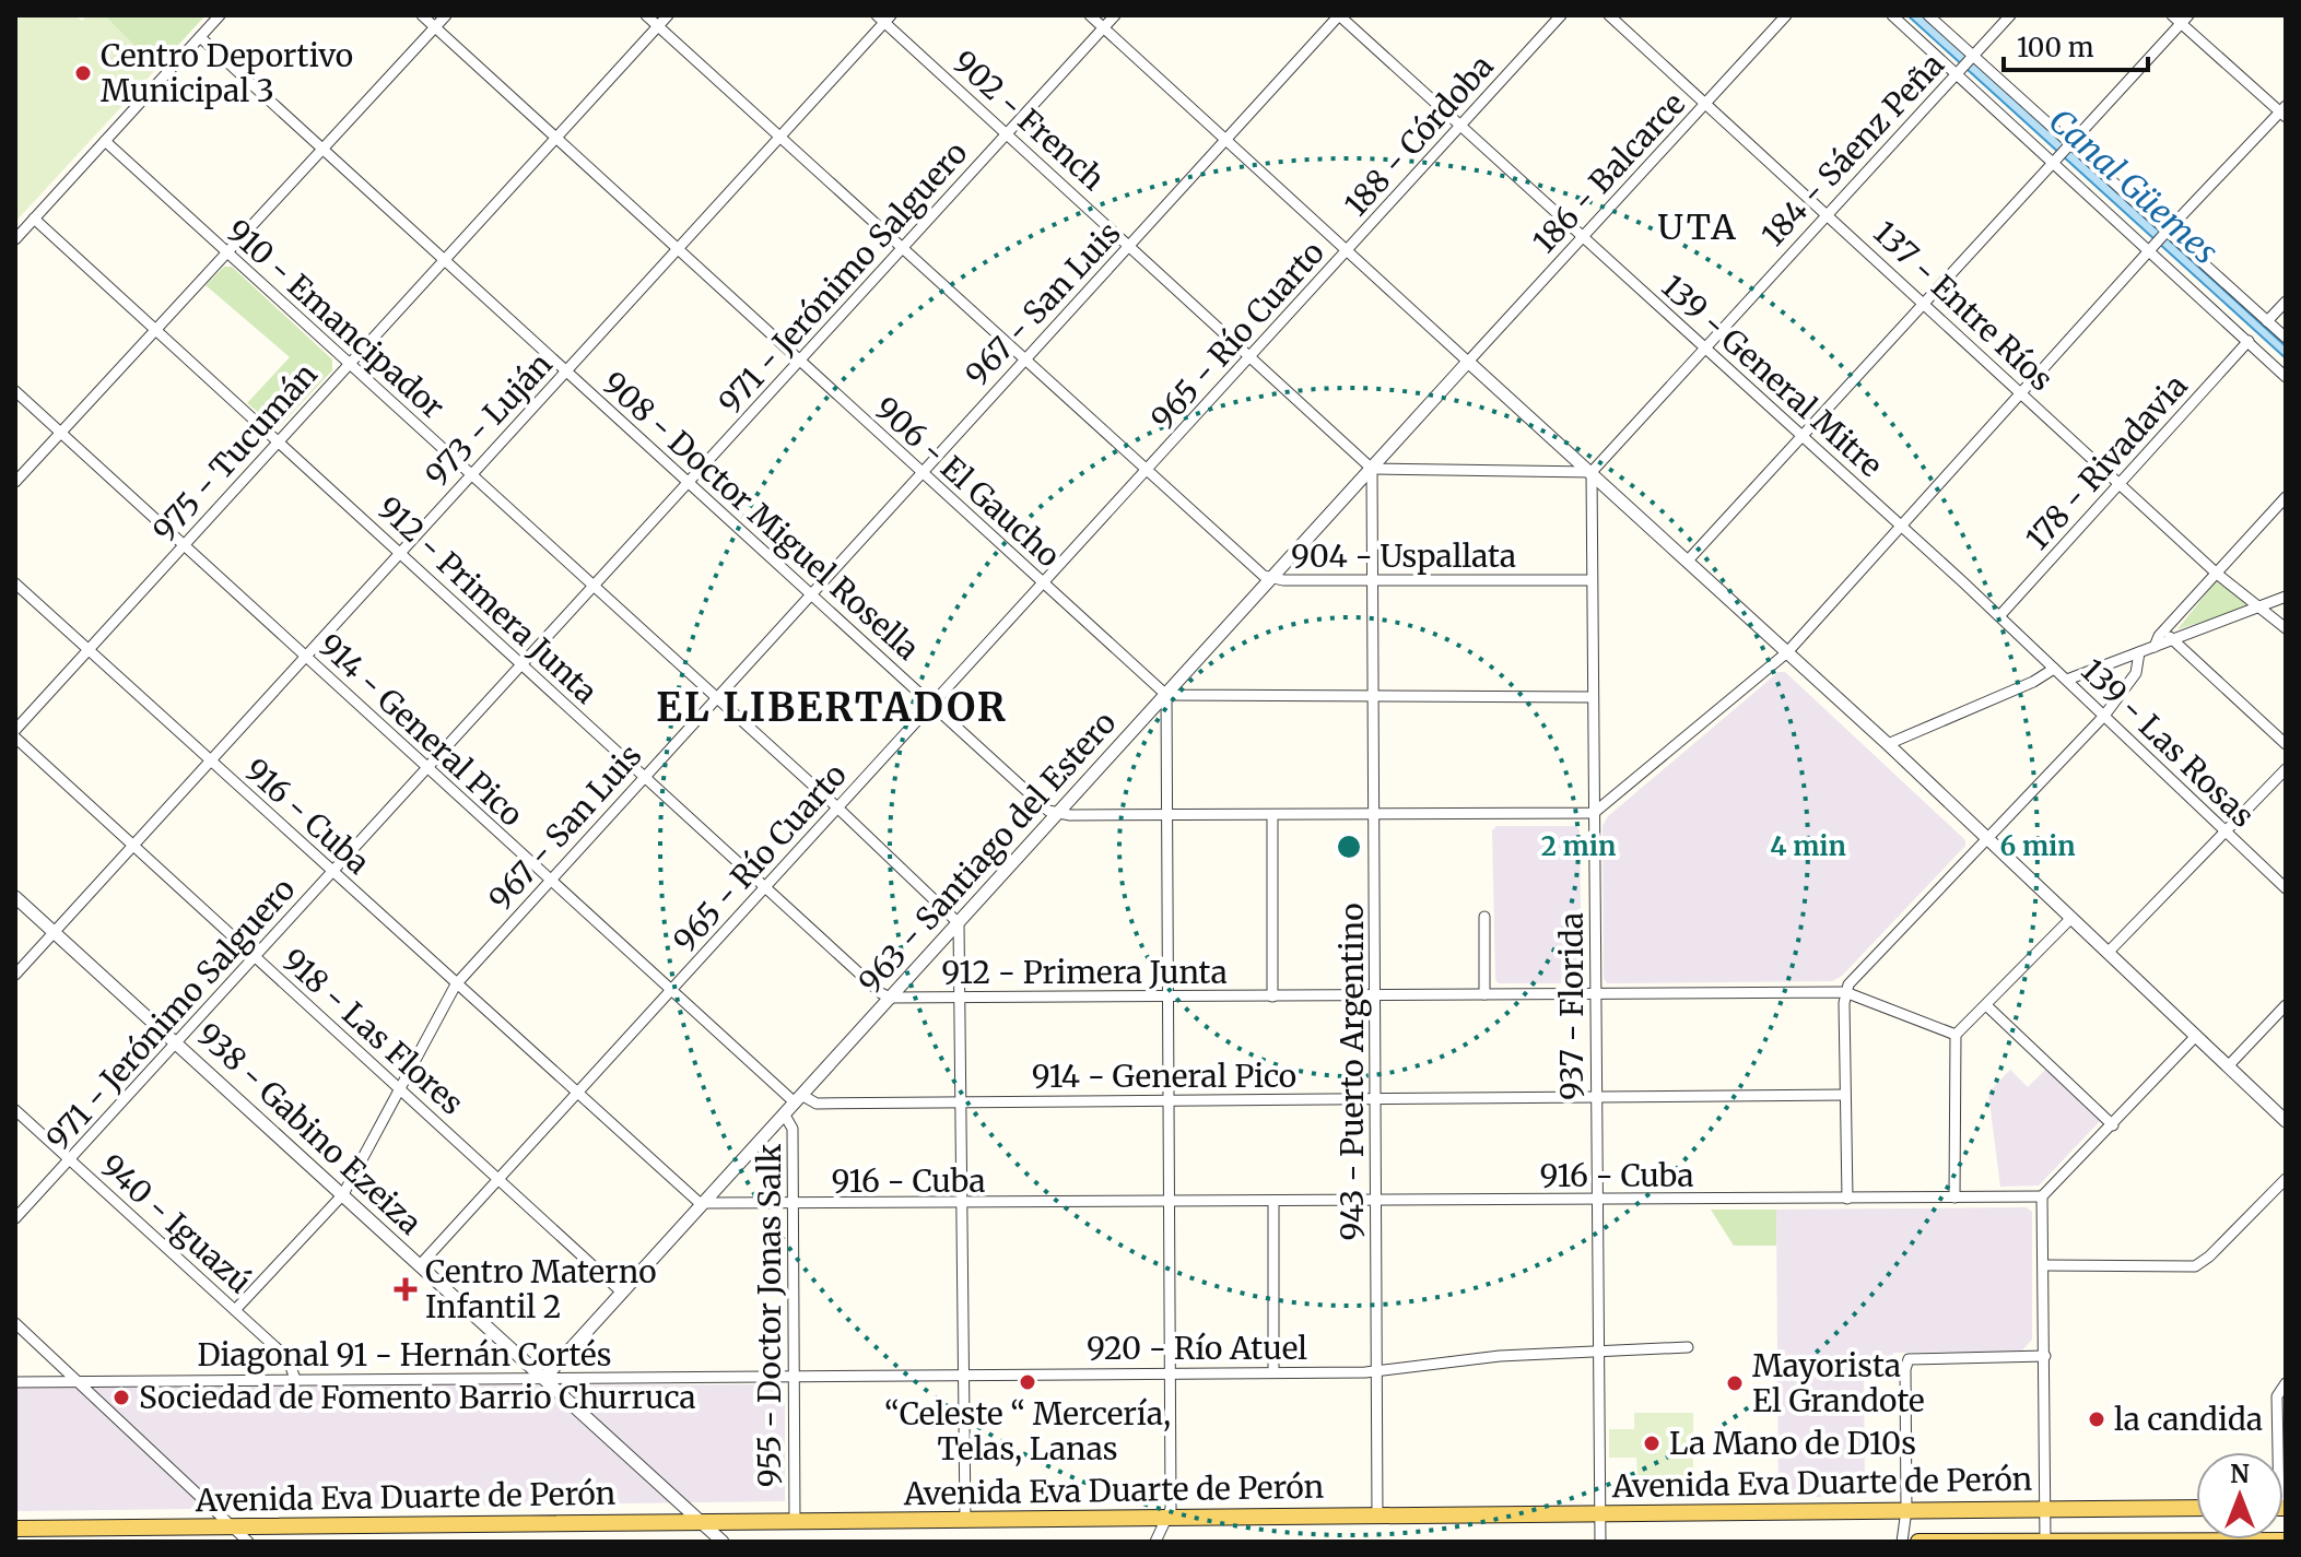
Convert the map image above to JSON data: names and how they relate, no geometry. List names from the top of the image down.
{
  "streets": {
    "main road": ["Avenida Eva Duarte de Perón"],
    "street": [
      "902 - French",
      "188 - Córdoba",
      "184 - Sáenz Peña",
      "186 - Balcarce",
      "971 - Jerónimo Salguero",
      "967 - San Luis",
      "137 - Entre Ríos",
      "910 - Emancipador",
      "965 - Río Cuarto",
      "139 - General Mitre",
      "973 - Luján",
      "975 - Tucumán",
      "178 - Rivadavia",
      "906 - El Gaucho",
      "908 - Doctor Miguel Rosella",
      "904 - Uspallata",
      "912 - Primera Junta",
      "914 - General Pico",
      "139 - Las Rosas",
      "916 - Cuba",
      "963 - Santiago del Estero",
      "937 - Florida",
      "918 - Las Flores",
      "943 - Puerto Argentino",
      "938 - Gabino Ezeiza",
      "940 - Iguazú",
      "955 - Doctor Jonas Salk",
      "920 - Río Atuel",
      "Diagonal 91 - Hernán Cortés"
    ]
  },
  "crossings": [
    ["902 - French", "971 - Jerónimo Salguero"],
    ["902 - French", "967 - San Luis"],
    ["902 - French", "965 - Río Cuarto"],
    ["902 - French", "973 - Luján"],
    ["902 - French", "963 - Santiago del Estero"],
    ["902 - French", "943 - Puerto Argentino"],
    ["188 - Córdoba", "965 - Río Cuarto"],
    ["188 - Córdoba", "139 - General Mitre"],
    ["184 - Sáenz Peña", "137 - Entre Ríos"],
    ["184 - Sáenz Peña", "139 - General Mitre"],
    ["184 - Sáenz Peña", "937 - Florida"],
    ["186 - Balcarce", "137 - Entre Ríos"],
    ["186 - Balcarce", "139 - General Mitre"],
    ["186 - Balcarce", "963 - Santiago del Estero"],
    ["971 - Jerónimo Salguero", "910 - Emancipador"],
    ["971 - Jerónimo Salguero", "906 - El Gaucho"],
    ["971 - Jerónimo Salguero", "908 - Doctor Miguel Rosella"],
    ["971 - Jerónimo Salguero", "904 - Uspallata"],
    ["971 - Jerónimo Salguero", "912 - Primera Junta"],
    ["971 - Jerónimo Salguero", "914 - General Pico"],
    ["971 - Jerónimo Salguero", "916 - Cuba"],
    ["971 - Jerónimo Salguero", "918 - Las Flores"],
    ["971 - Jerónimo Salguero", "938 - Gabino Ezeiza"],
    ["971 - Jerónimo Salguero", "940 - Iguazú"],
    ["967 - San Luis", "910 - Emancipador"],
    ["967 - San Luis", "139 - General Mitre"],
    ["967 - San Luis", "906 - El Gaucho"],
    ["967 - San Luis", "908 - Doctor Miguel Rosella"],
    ["967 - San Luis", "904 - Uspallata"],
    ["967 - San Luis", "912 - Primera Junta"],
    ["967 - San Luis", "914 - General Pico"],
    ["967 - San Luis", "916 - Cuba"],
    ["967 - San Luis", "918 - Las Flores"],
    ["967 - San Luis", "938 - Gabino Ezeiza"],
    ["967 - San Luis", "940 - Iguazú"],
    ["137 - Entre Ríos", "178 - Rivadavia"],
    ["910 - Emancipador", "965 - Río Cuarto"],
    ["910 - Emancipador", "973 - Luján"],
    ["910 - Emancipador", "975 - Tucumán"],
    ["910 - Emancipador", "963 - Santiago del Estero"],
    ["965 - Río Cuarto", "906 - El Gaucho"],
    ["965 - Río Cuarto", "908 - Doctor Miguel Rosella"],
    ["965 - Río Cuarto", "904 - Uspallata"],
    ["965 - Río Cuarto", "912 - Primera Junta"],
    ["965 - Río Cuarto", "914 - General Pico"],
    ["965 - Río Cuarto", "916 - Cuba"],
    ["965 - Río Cuarto", "918 - Las Flores"],
    ["965 - Río Cuarto", "938 - Gabino Ezeiza"],
    ["139 - General Mitre", "178 - Rivadavia"],
    ["139 - General Mitre", "139 - Las Rosas"],
    ["973 - Luján", "906 - El Gaucho"],
    ["973 - Luján", "908 - Doctor Miguel Rosella"],
    ["973 - Luján", "904 - Uspallata"],
    ["973 - Luján", "912 - Primera Junta"],
    ["973 - Luján", "914 - General Pico"],
    ["973 - Luján", "916 - Cuba"],
    ["973 - Luján", "918 - Las Flores"],
    ["973 - Luján", "938 - Gabino Ezeiza"],
    ["975 - Tucumán", "906 - El Gaucho"],
    ["975 - Tucumán", "908 - Doctor Miguel Rosella"],
    ["975 - Tucumán", "904 - Uspallata"],
    ["975 - Tucumán", "912 - Primera Junta"],
    ["975 - Tucumán", "914 - General Pico"],
    ["975 - Tucumán", "916 - Cuba"],
    ["906 - El Gaucho", "963 - Santiago del Estero"],
    ["908 - Doctor Miguel Rosella", "963 - Santiago del Estero"],
    ["904 - Uspallata", "963 - Santiago del Estero"],
    ["904 - Uspallata", "937 - Florida"],
    ["904 - Uspallata", "943 - Puerto Argentino"],
    ["912 - Primera Junta", "963 - Santiago del Estero"],
    ["912 - Primera Junta", "937 - Florida"],
    ["912 - Primera Junta", "943 - Puerto Argentino"],
    ["914 - General Pico", "963 - Santiago del Estero"],
    ["914 - General Pico", "937 - Florida"],
    ["914 - General Pico", "943 - Puerto Argentino"],
    ["916 - Cuba", "963 - Santiago del Estero"],
    ["916 - Cuba", "937 - Florida"],
    ["916 - Cuba", "943 - Puerto Argentino"],
    ["916 - Cuba", "955 - Doctor Jonas Salk"],
    ["963 - Santiago del Estero", "918 - Las Flores"],
    ["963 - Santiago del Estero", "943 - Puerto Argentino"],
    ["963 - Santiago del Estero", "938 - Gabino Ezeiza"],
    ["963 - Santiago del Estero", "955 - Doctor Jonas Salk"],
    ["963 - Santiago del Estero", "Diagonal 91 - Hernán Cortés"],
    ["937 - Florida", "920 - Río Atuel"],
    ["937 - Florida", "Avenida Eva Duarte de Perón"],
    ["943 - Puerto Argentino", "920 - Río Atuel"],
    ["943 - Puerto Argentino", "Avenida Eva Duarte de Perón"],
    ["938 - Gabino Ezeiza", "Diagonal 91 - Hernán Cortés"],
    ["938 - Gabino Ezeiza", "Avenida Eva Duarte de Perón"],
    ["940 - Iguazú", "Diagonal 91 - Hernán Cortés"],
    ["955 - Doctor Jonas Salk", "920 - Río Atuel"],
    ["955 - Doctor Jonas Salk", "Diagonal 91 - Hernán Cortés"],
    ["955 - Doctor Jonas Salk", "Avenida Eva Duarte de Perón"],
    ["920 - Río Atuel", "Diagonal 91 - Hernán Cortés"]
  ],
  "districts": ["UTA", "EL LIBERTADOR"],
  "water": ["Canal Güemes"],
  "places": {
    "other": [
      "Centro Deportivo Municipal 3",
      "“Celeste “ Mercería, Telas, Lanas",
      "Mayorista El Grandote",
      "Sociedad de Fomento Barrio Churruca",
      "la candida",
      "La Mano de D10s"
    ],
    "health": ["Centro Materno Infantil 2"]
  },
  "scale_bar": "100 m",
  "north": "top",
  "rings": ["2 min", "4 min", "6 min"]
}
